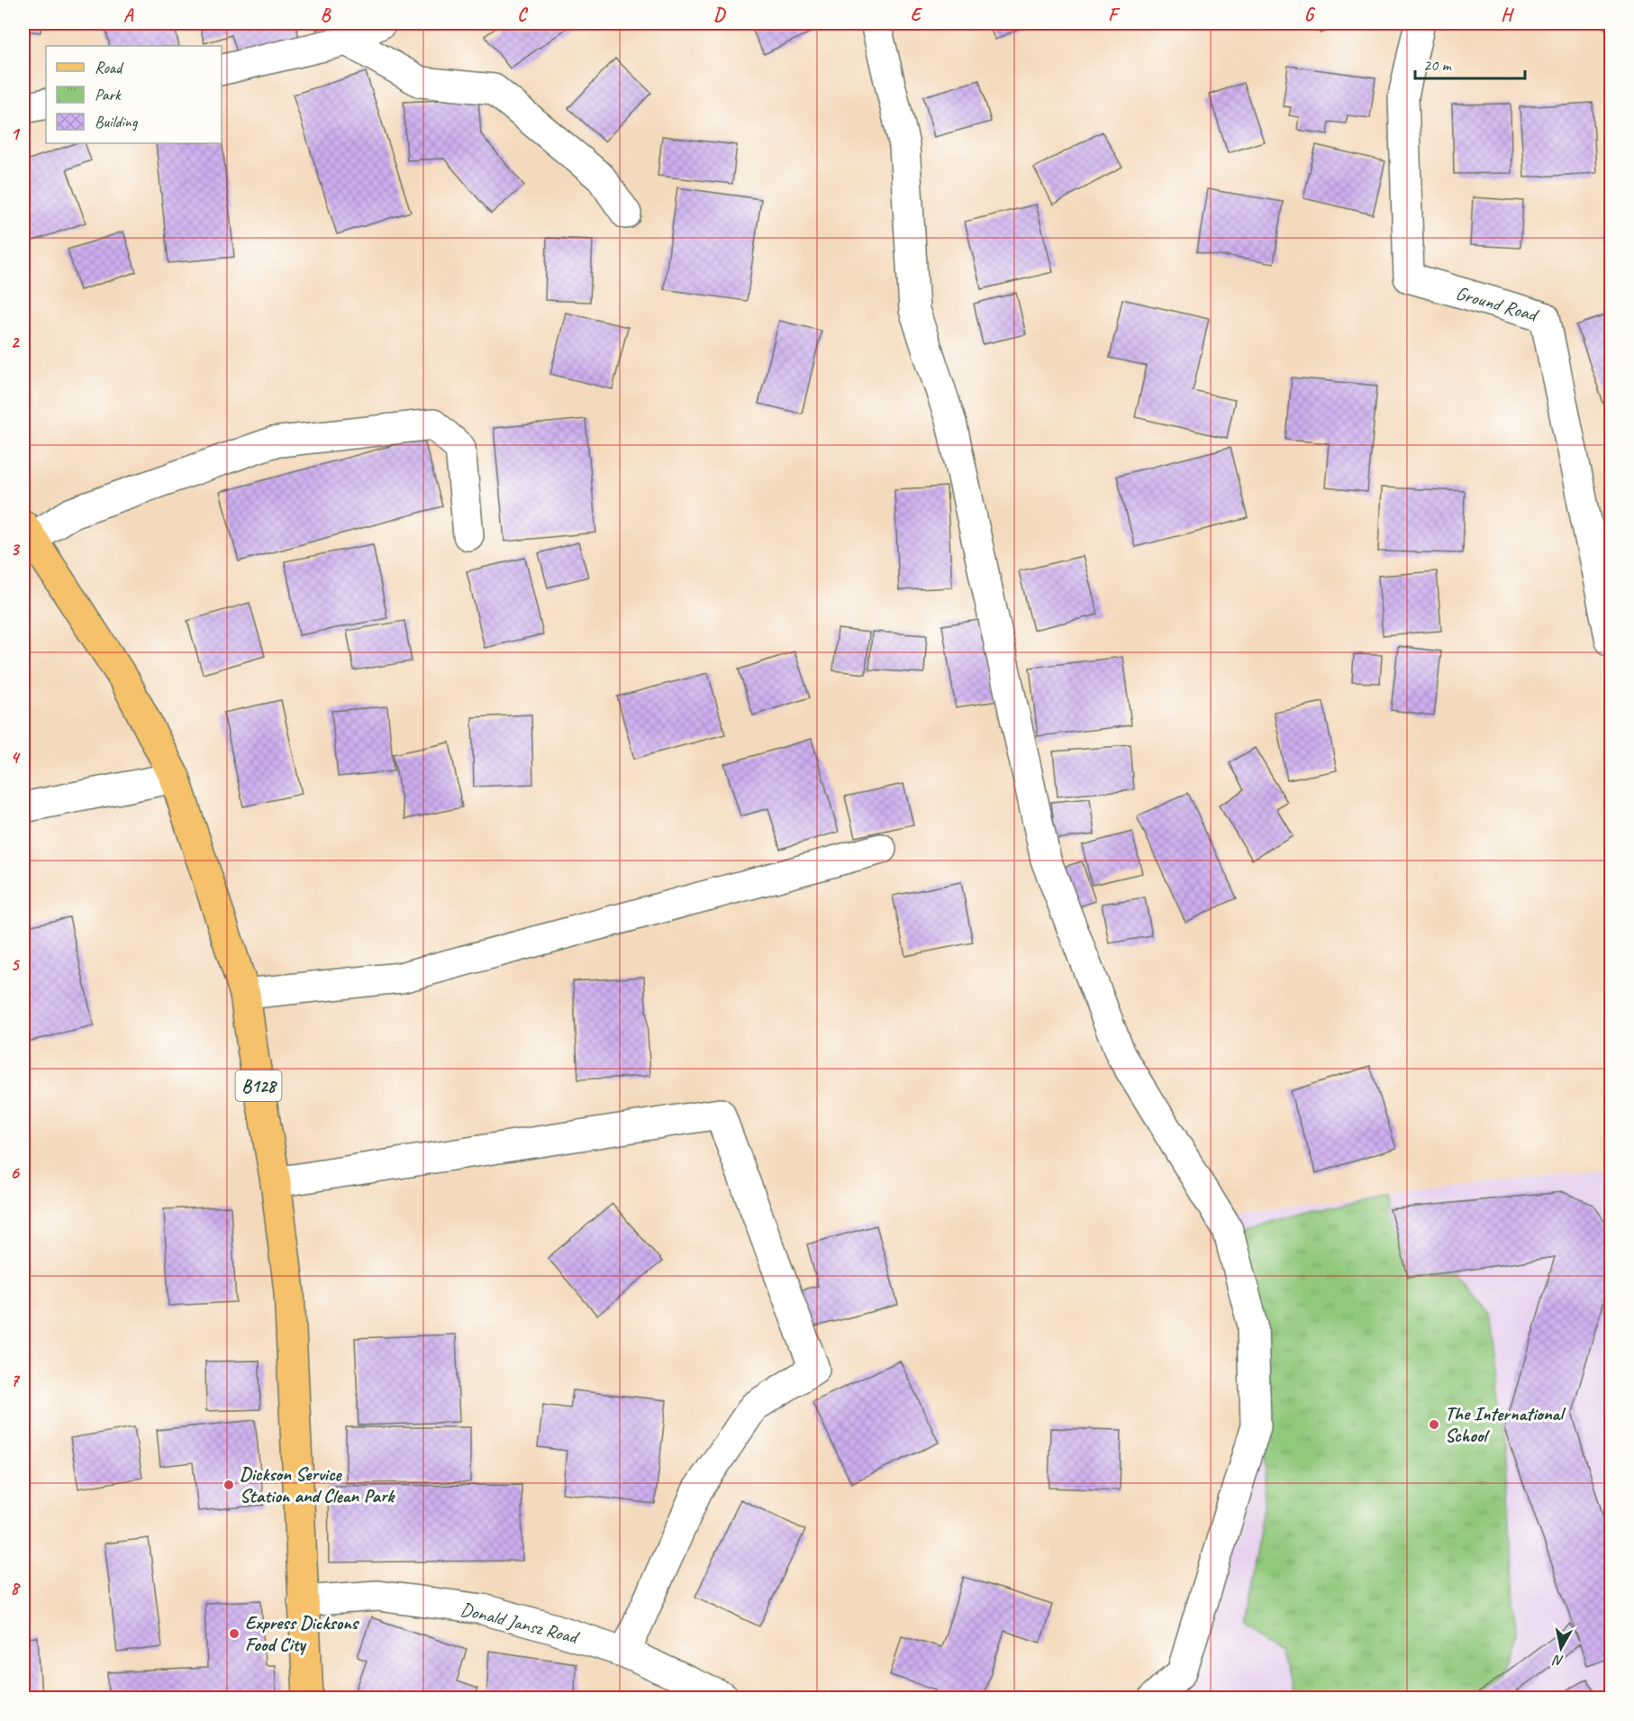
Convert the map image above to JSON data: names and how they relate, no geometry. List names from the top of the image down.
{
  "streets": {
    "main road": ["B128"],
    "street": ["Ground Road", "Donald Jansz Road"]
  },
  "crossings": [
    ["B128", "Donald Jansz Road"]
  ],
  "places": ["The International School", "Dickson Service Station and Clean Park", "Express Dicksons Food City"],
  "legend": ["Road", "Park", "Building"],
  "scale_bar": "20 m",
  "north": "bottom",
  "grid": {
    "columns": [
      "A",
      "B",
      "C",
      "D",
      "E",
      "F",
      "G",
      "H"
    ],
    "rows": [
      "1",
      "2",
      "3",
      "4",
      "5",
      "6",
      "7",
      "8"
    ]
  }
}
